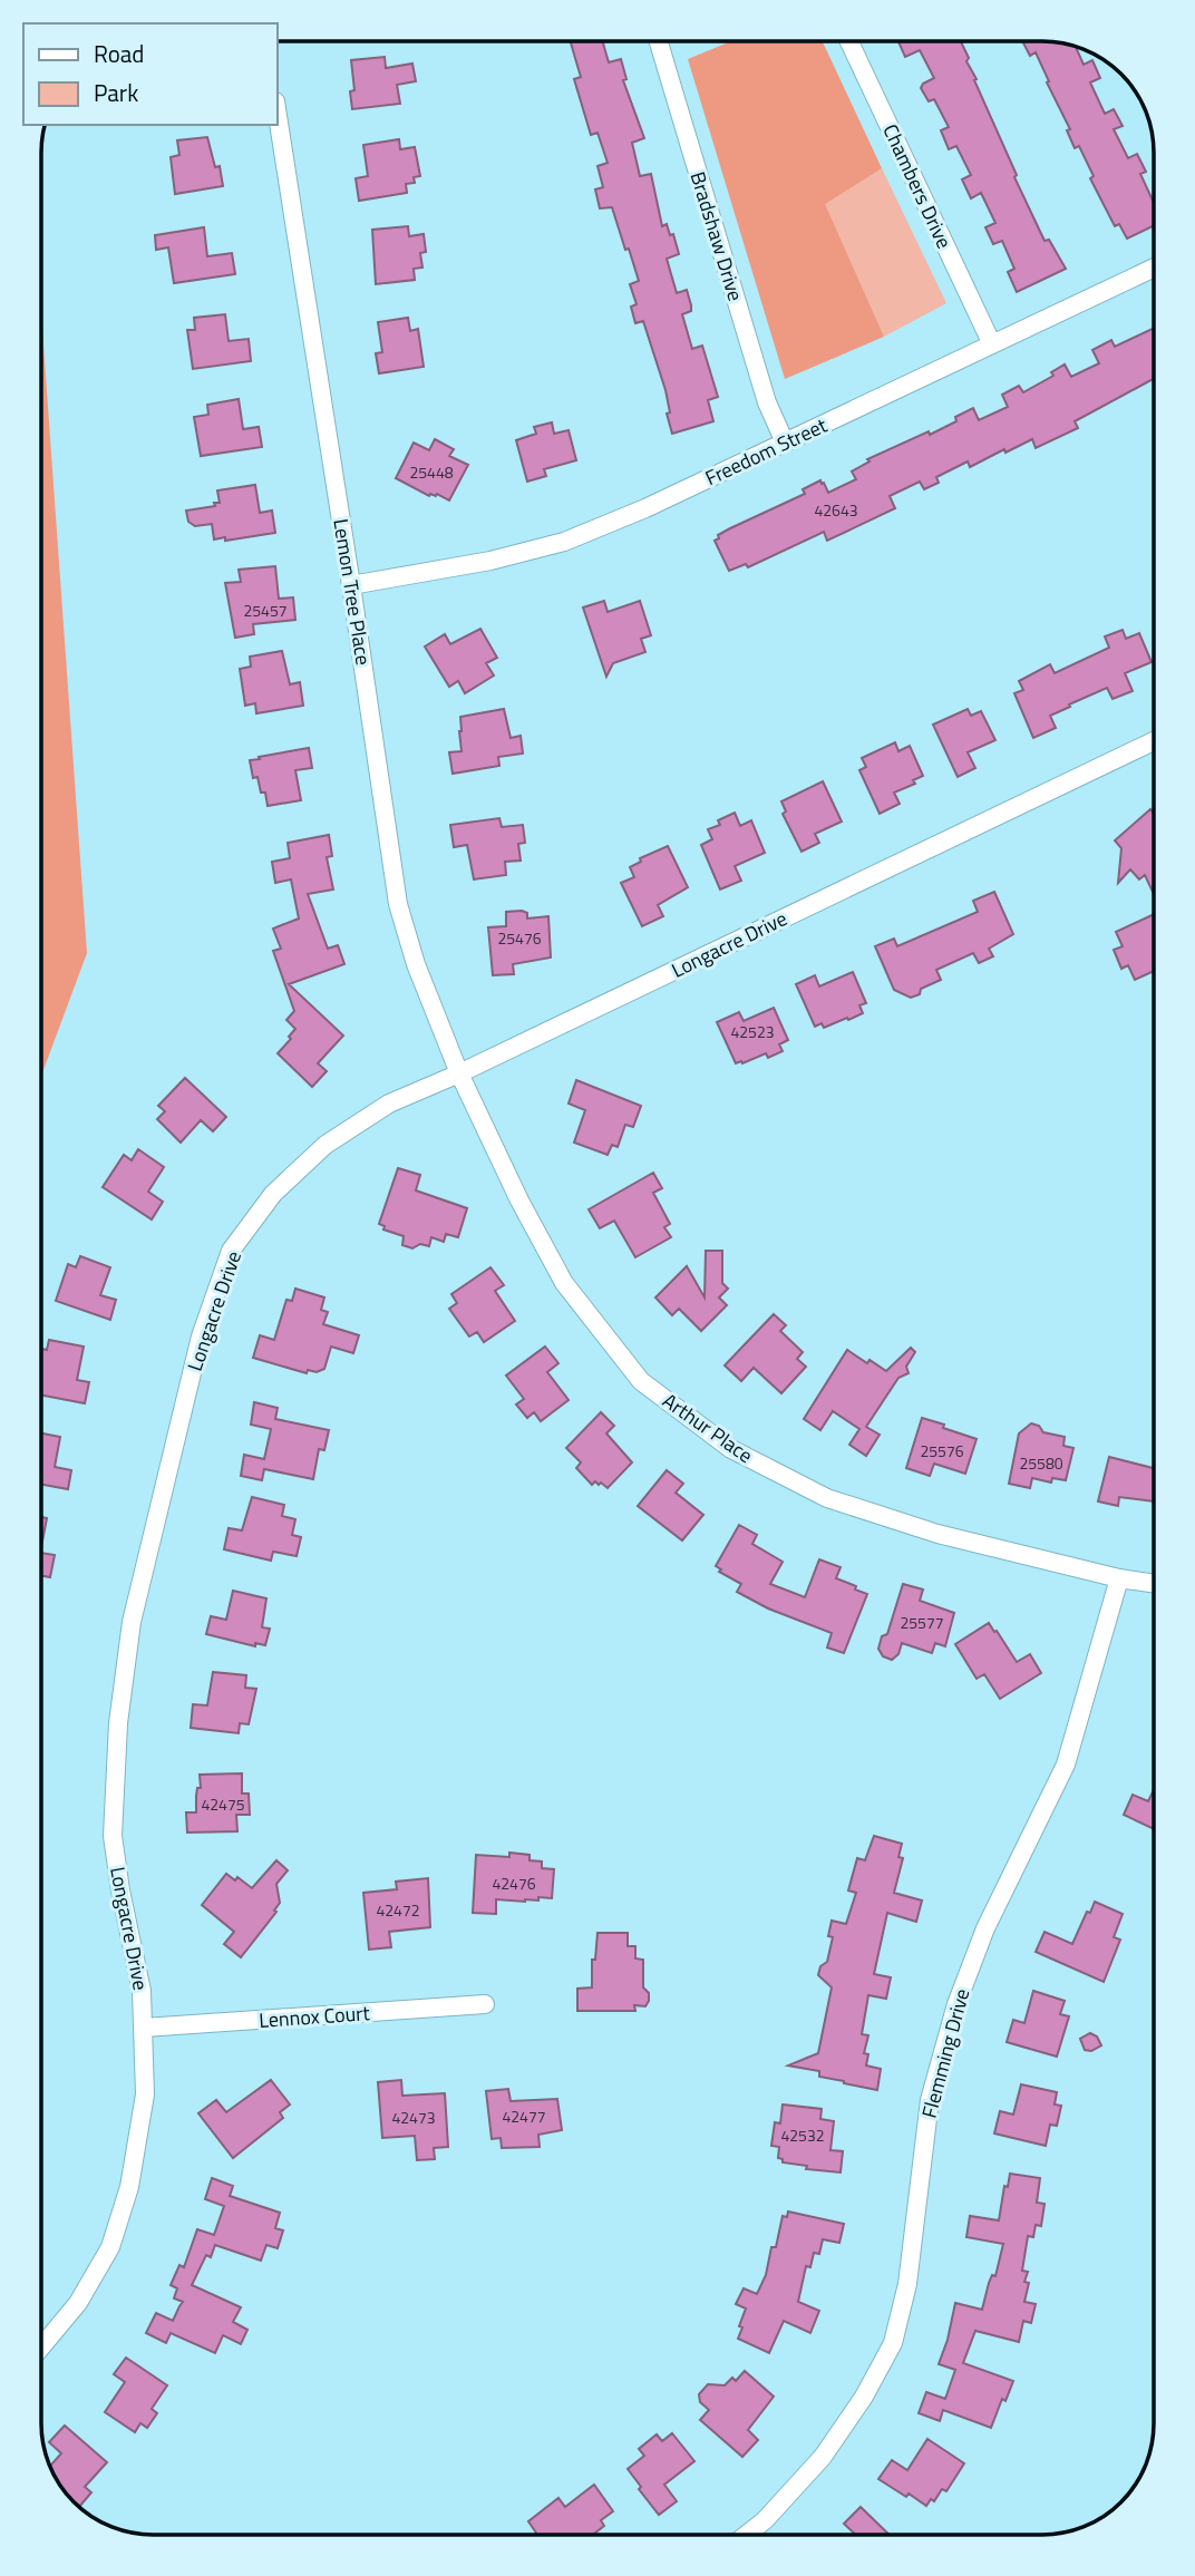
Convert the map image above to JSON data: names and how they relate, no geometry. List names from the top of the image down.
{
  "streets": {
    "street": [
      "Chambers Drive",
      "Bradshaw Drive",
      "Freedom Street",
      "Lemon Tree Place",
      "Longacre Drive",
      "Arthur Place",
      "Lennox Court",
      "Flemming Drive"
    ]
  },
  "crossings": [
    ["Chambers Drive", "Freedom Street"],
    ["Bradshaw Drive", "Freedom Street"],
    ["Freedom Street", "Lemon Tree Place"],
    ["Lemon Tree Place", "Longacre Drive"],
    ["Lemon Tree Place", "Arthur Place"],
    ["Longacre Drive", "Arthur Place"],
    ["Longacre Drive", "Lennox Court"],
    ["Arthur Place", "Flemming Drive"]
  ],
  "house_numbers": [
    "25448",
    "42643",
    "25457",
    "25476",
    "42523",
    "25576",
    "25580",
    "25577",
    "42475",
    "42476",
    "42472",
    "42477",
    "42473",
    "42532"
  ],
  "legend": ["Road", "Park"]
}
